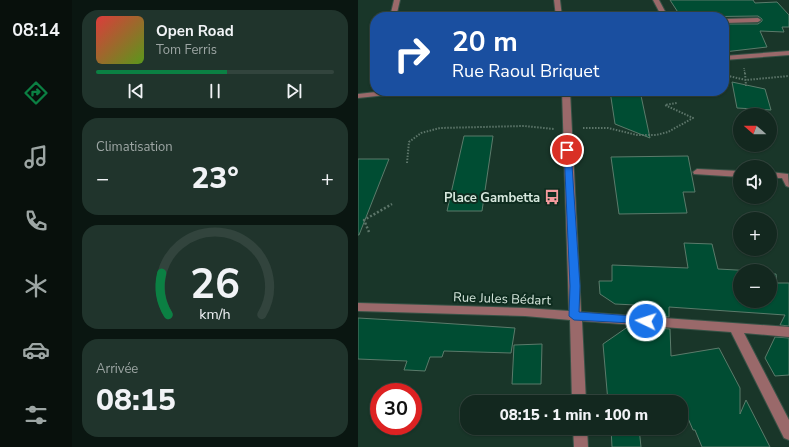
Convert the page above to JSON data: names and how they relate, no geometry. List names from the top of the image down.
{
  "streets": {
    "street": ["Rue Jules Bédart"]
  },
  "places": {
    "bus stop": ["Place Gambetta"]
  },
  "north": "left",
  "page": {
    "tabs": "08:14",
    "turn": ["20 m", "Rue Raoul Briquet"],
    "song": ["Open Road", "Tom Ferris"],
    "map_buttons": ["+", "−"],
    "tile": [
      "Climatisation",
      ["Arrivée", "08:15"]
    ],
    "heat": ["−", "23°", "+"],
    "limit": "30",
    "trip": "08:15 · 1 min · 100 m",
    "gauge": ["26", "km/h"]
  }
}
